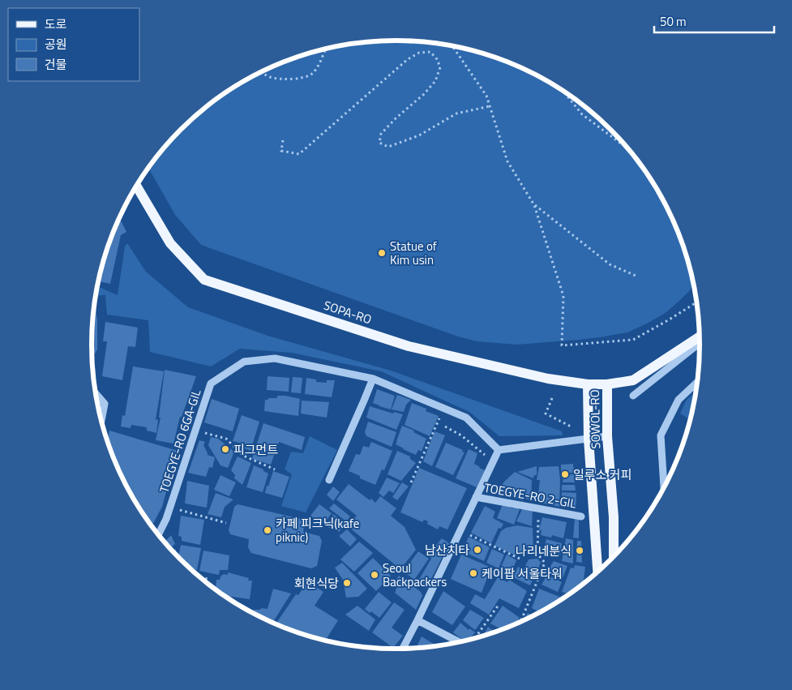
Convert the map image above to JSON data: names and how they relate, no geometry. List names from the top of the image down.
{
  "streets": {
    "main road": ["SOPA-RO", "SOWOL-RO"],
    "street": ["TOEGYE-RO 6GA-GIL", "TOEGYE-RO 2-GIL"]
  },
  "crossings": [
    ["SOPA-RO", "SOWOL-RO"],
    ["TOEGYE-RO 6GA-GIL", "TOEGYE-RO 2-GIL"]
  ],
  "places": [
    "Statue of Kim usin",
    "피그먼트",
    "일루소 커피",
    "카페 피크닉(kafe piknic)",
    "남산치타",
    "나리네분식",
    "케이팝 서울타워",
    "Seoul Backpackers",
    "회현식당"
  ],
  "legend": ["도로", "공원", "건물"],
  "scale_bar": "50 m"
}
